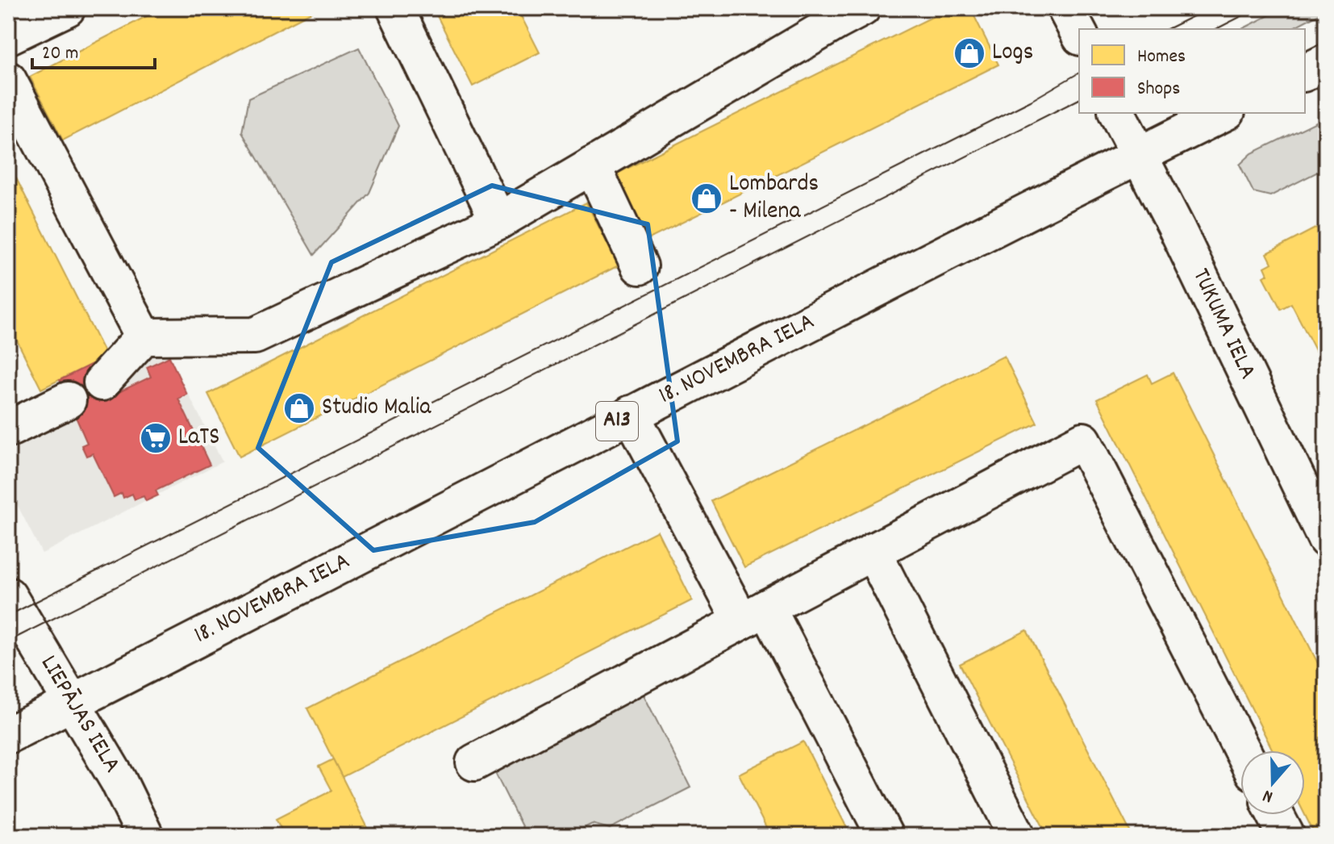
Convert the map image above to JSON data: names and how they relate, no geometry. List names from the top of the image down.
{
  "streets": {
    "main road": [
      "TUKUMA IELA",
      "18. NOVEMBRA IELA",
      "A13",
      "LIEPĀJAS IELA"
    ]
  },
  "crossings": [
    ["TUKUMA IELA", "18. NOVEMBRA IELA"],
    ["18. NOVEMBRA IELA", "LIEPĀJAS IELA"]
  ],
  "places": {
    "shop": ["Logs", "Lombards - Milena", "Studio Malia"],
    "supermarket": ["LaTS"]
  },
  "legend": ["Homes", "Shops"],
  "scale_bar": "20 m",
  "north": "bottom"
}
